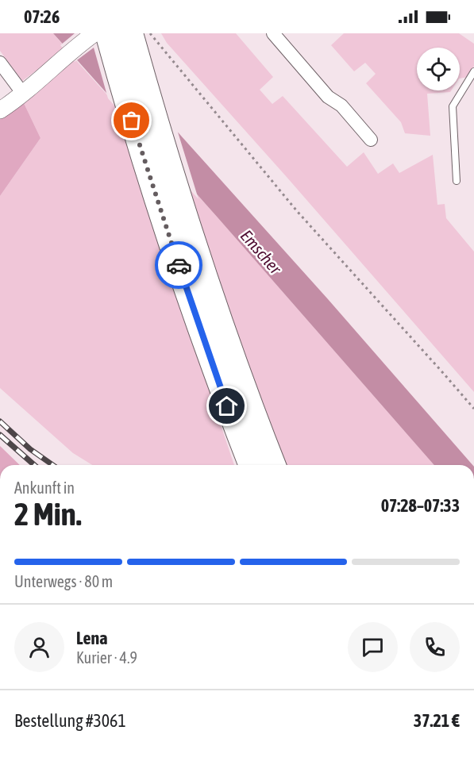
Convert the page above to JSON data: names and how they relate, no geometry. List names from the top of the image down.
{
  "water": ["Emscher"],
  "page": {
    "status": "07:26",
    "heading": ["2 Min.", "Ankunft in", "07:28–07:33"],
    "panel": [
      "Lena",
      "Kurier · 4.9",
      "Bestellung #3061",
      "37.21 €"
    ],
    "bar": "Unterwegs · 80 m"
  }
}
